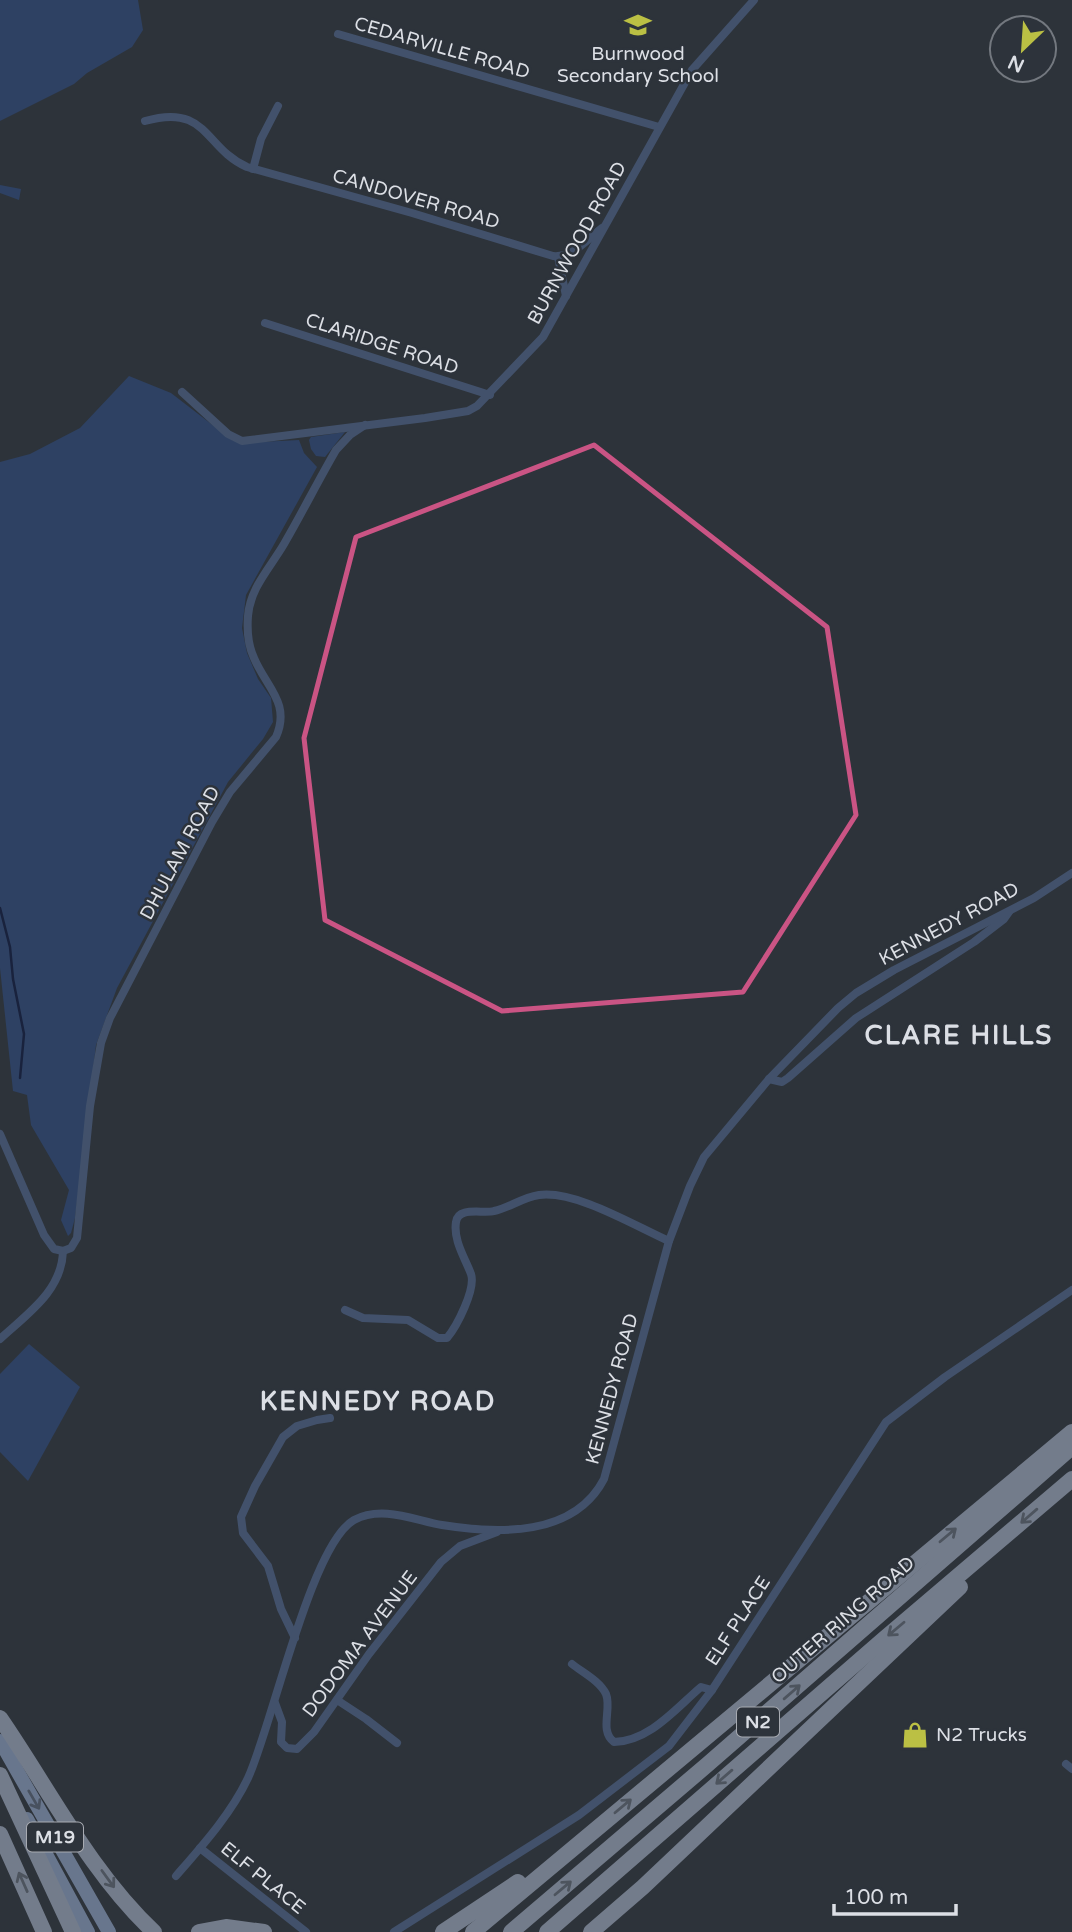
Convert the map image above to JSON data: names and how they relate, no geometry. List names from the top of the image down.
{
  "streets": {
    "highway": ["OUTER RING ROAD", "N2", "M19"],
    "street": [
      "CEDARVILLE ROAD",
      "CANDOVER ROAD",
      "BURNWOOD ROAD",
      "CLARIDGE ROAD",
      "DHULAM ROAD",
      "KENNEDY ROAD",
      "ELF PLACE",
      "DODOMA AVENUE"
    ]
  },
  "crossings": [
    ["CEDARVILLE ROAD", "BURNWOOD ROAD"],
    ["BURNWOOD ROAD", "CLARIDGE ROAD"],
    ["BURNWOOD ROAD", "DHULAM ROAD"],
    ["KENNEDY ROAD", "ELF PLACE"],
    ["KENNEDY ROAD", "DODOMA AVENUE"]
  ],
  "districts": ["CLARE HILLS", "KENNEDY ROAD"],
  "places": {
    "school or university": ["Burnwood Secondary School"],
    "shop": ["N2 Trucks"]
  },
  "scale_bar": "100 m",
  "north": "bottom left"
}
